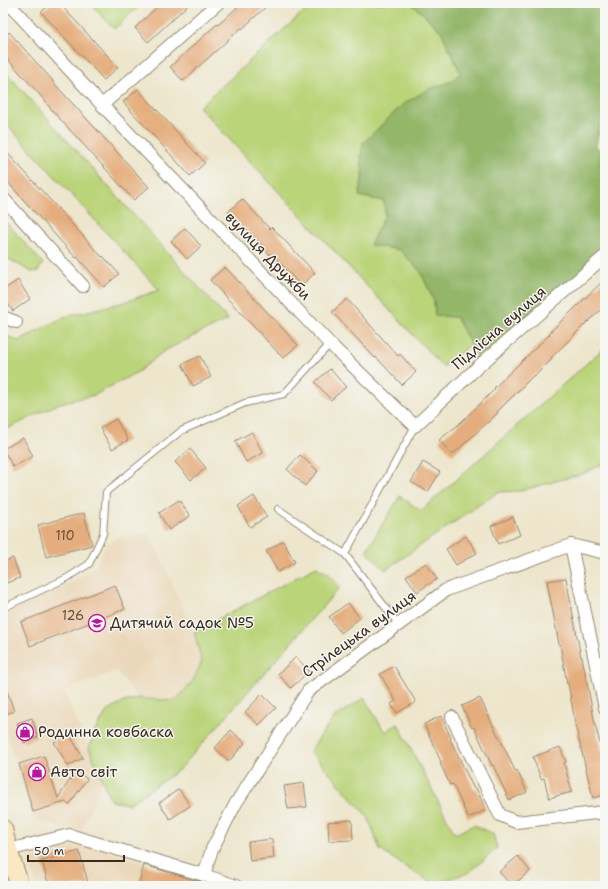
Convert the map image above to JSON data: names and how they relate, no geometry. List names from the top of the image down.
{
  "streets": {
    "street": ["вулиця Дружби", "Підлісна вулиця", "Стрілецька вулиця"]
  },
  "crossings": [
    ["вулиця Дружби", "Підлісна вулиця"]
  ],
  "places": {
    "school or university": ["Дитячий садок №5"],
    "shop": ["Родинна ковбаска", "Авто світ"]
  },
  "house_numbers": ["110", "126"],
  "scale_bar": "50 m"
}
